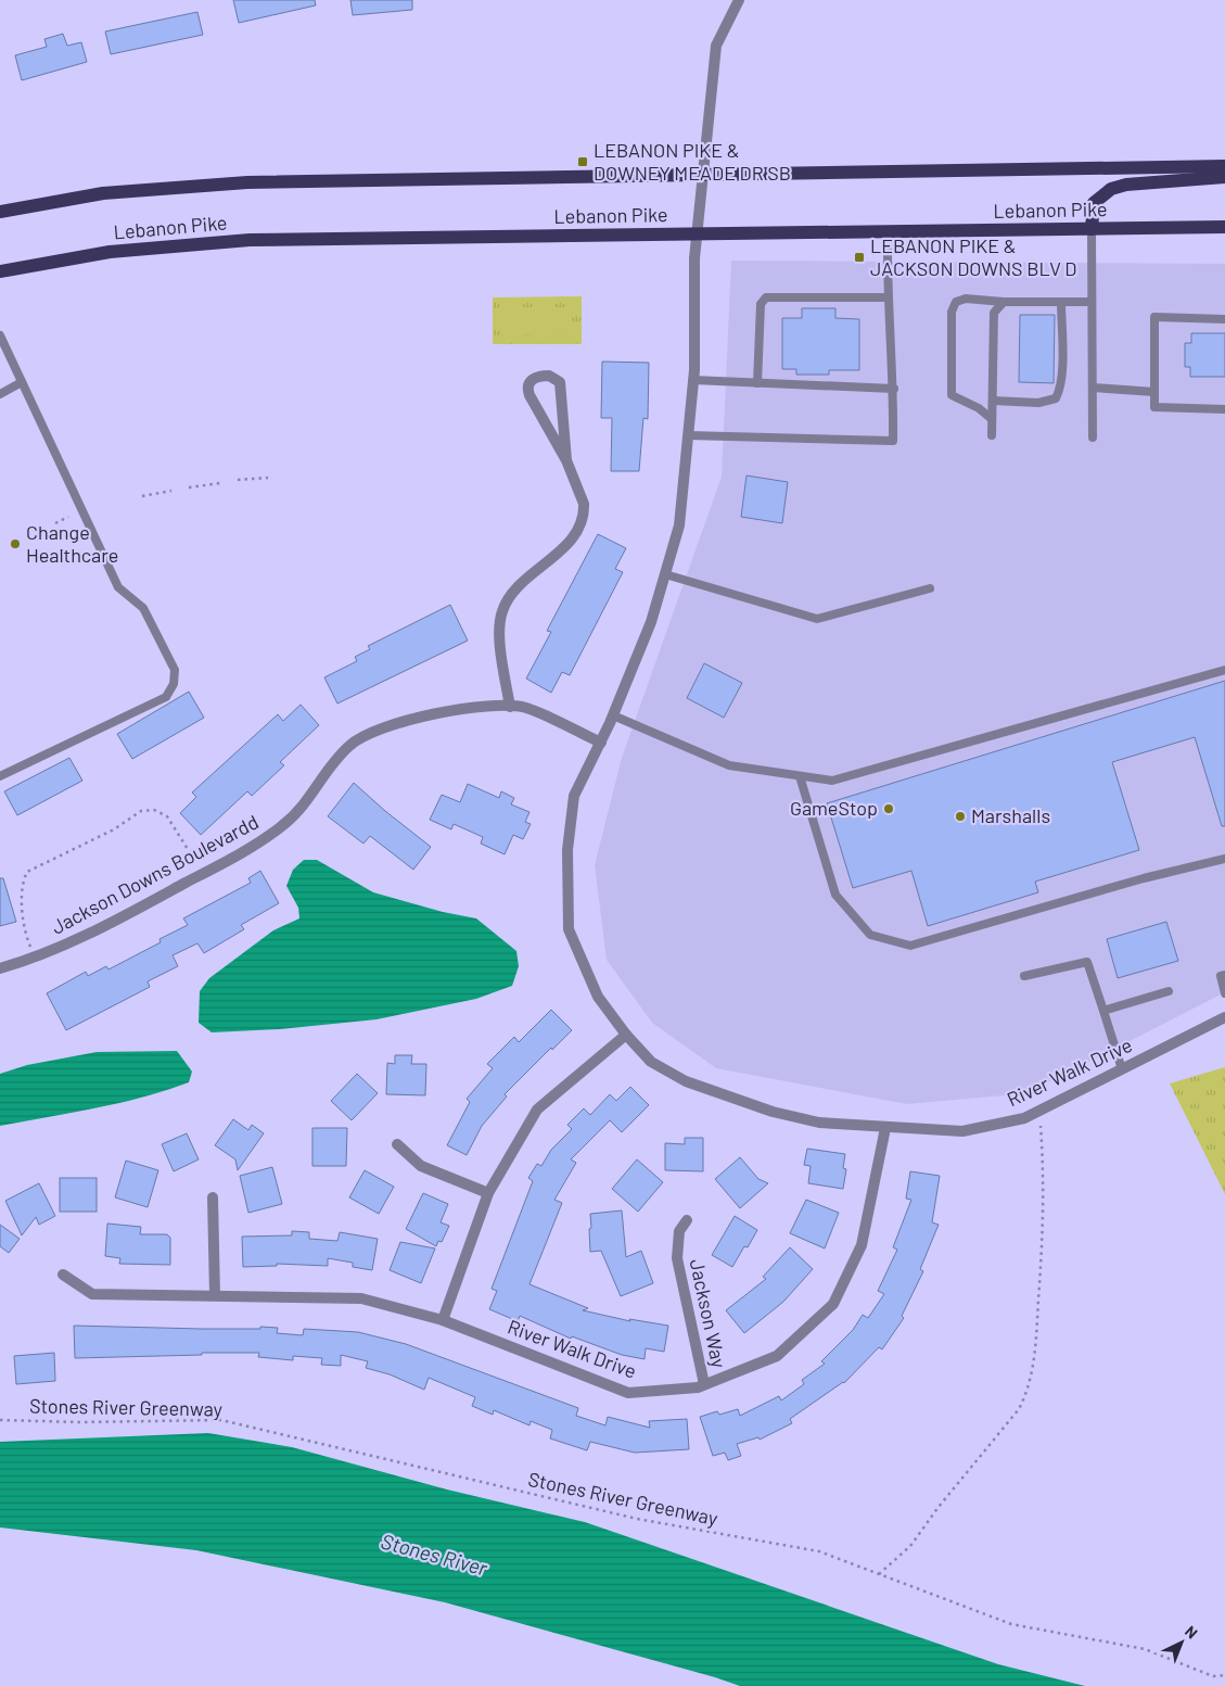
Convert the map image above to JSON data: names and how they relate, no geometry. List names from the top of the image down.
{
  "streets": {
    "main road": ["Lebanon Pike"],
    "street": ["Jackson Downs Boulevardd", "River Walk Drive", "Jackson Way"],
    "path": ["Stones River Greenway"]
  },
  "crossings": [
    ["River Walk Drive", "Jackson Way"]
  ],
  "water": ["Stones River"],
  "places": {
    "transit": ["LEBANON PIKE & DOWNEY MEADE DR SB", "LEBANON PIKE & JACKSON DOWNS BLV D"],
    "other": ["Change Healthcare", "GameStop", "Marshalls"]
  },
  "north": "top right"
}
